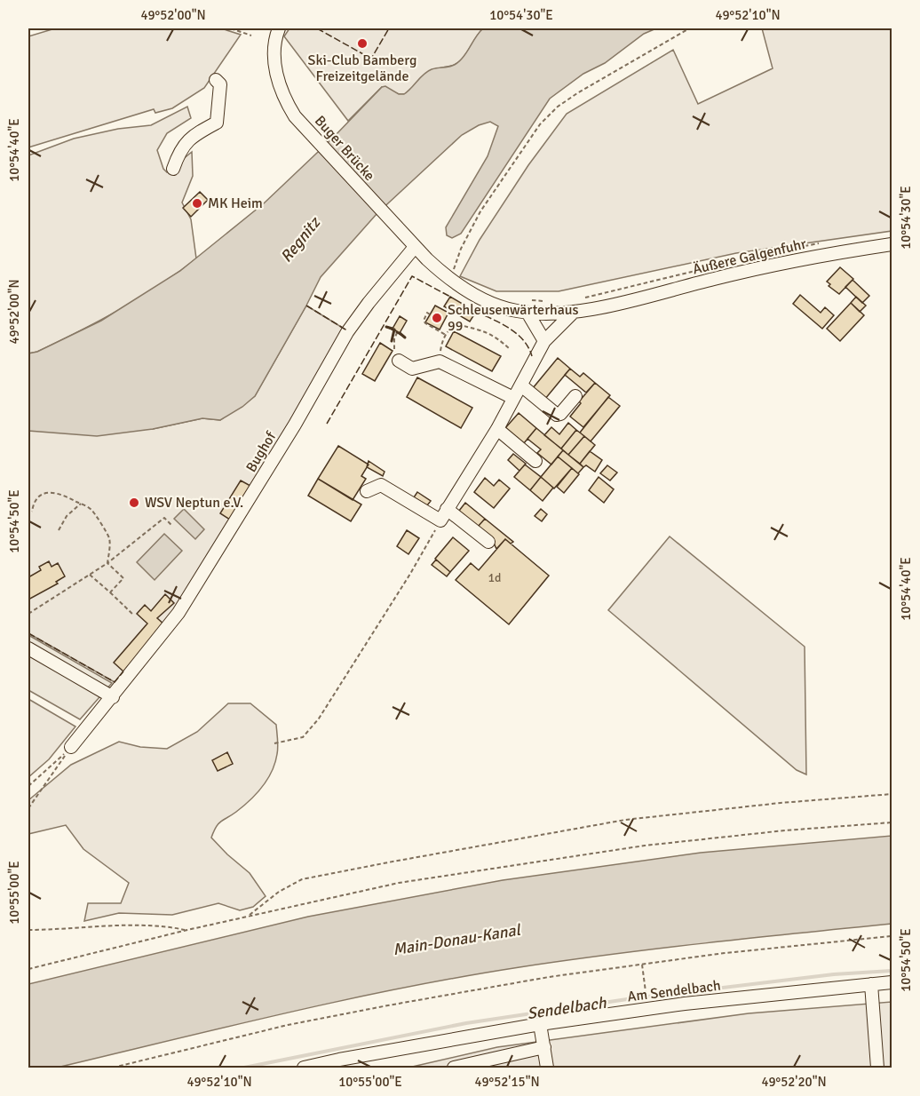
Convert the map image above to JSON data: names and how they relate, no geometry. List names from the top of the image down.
{
  "streets": {
    "street": [
      "Buger Brücke",
      "Äußere Galgenfuhr",
      "Bughof",
      "Am Sendelbach"
    ]
  },
  "crossings": [
    ["Buger Brücke", "Äußere Galgenfuhr"],
    ["Buger Brücke", "Bughof"]
  ],
  "water": ["Regnitz", "Main-Donau-Kanal", "Sendelbach"],
  "places": [
    "Ski-Club Bamberg Freizeitgelände",
    "MK Heim",
    "Schleusenwärterhaus 99",
    "WSV Neptun e.V."
  ],
  "house_numbers": ["1d"],
  "coordinates": [
    "49°52'00\"N",
    "10°54'30\"E",
    "49°52'10\"N",
    "10°54'40\"E",
    "10°54'50\"E",
    "10°55'00\"E",
    "49°52'15\"N",
    "49°52'20\"N"
  ]
}
